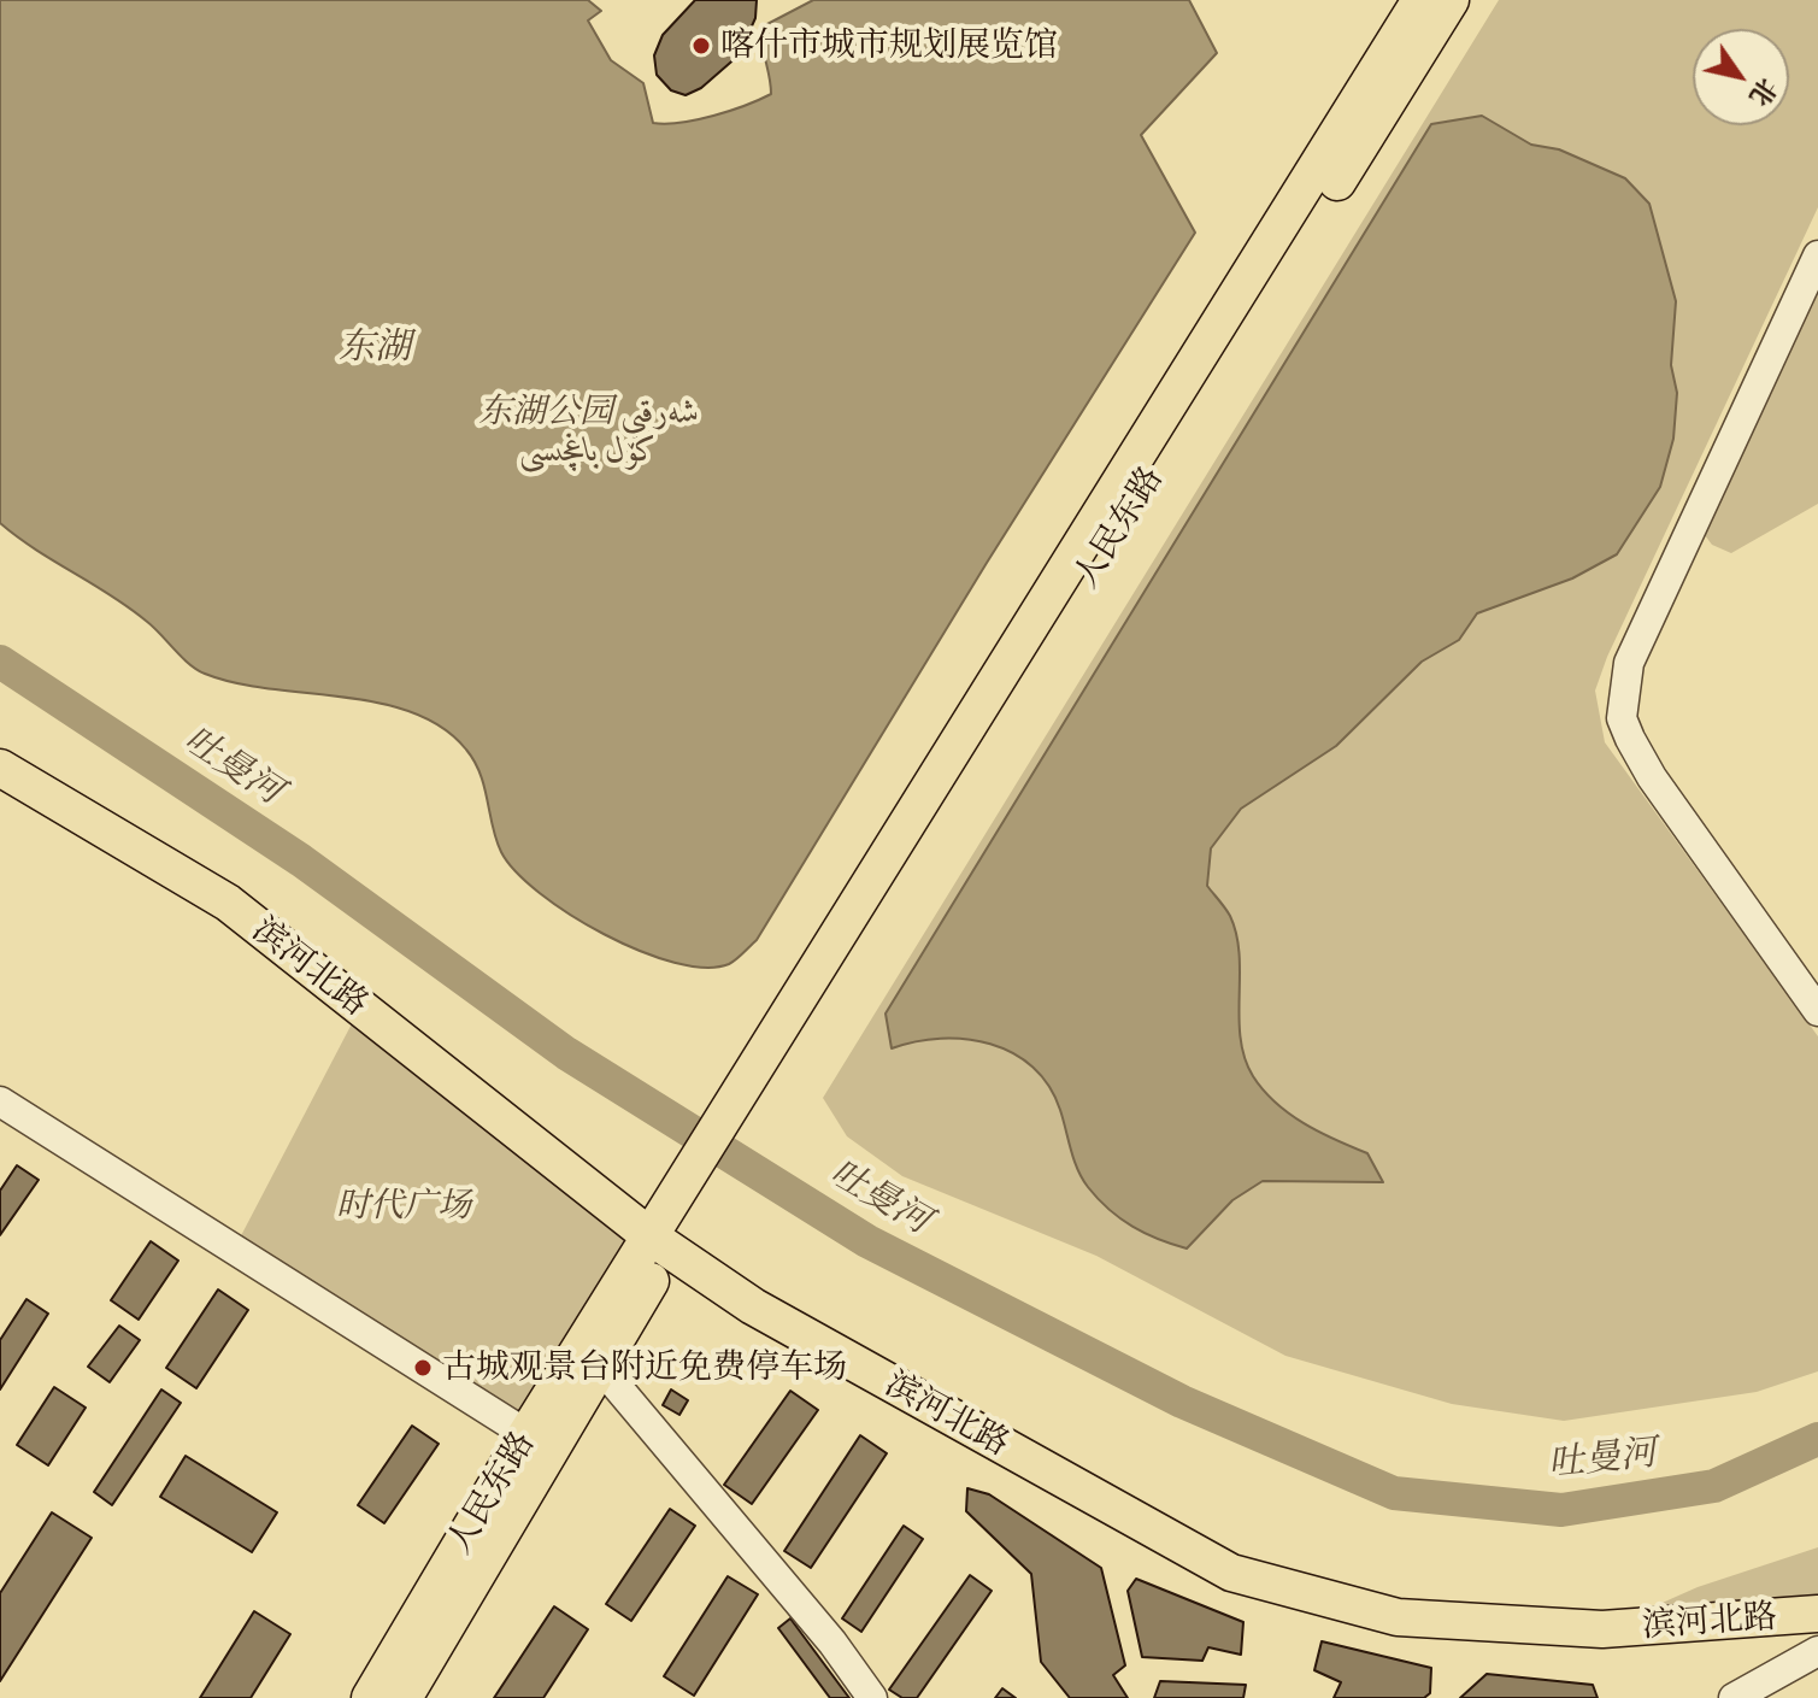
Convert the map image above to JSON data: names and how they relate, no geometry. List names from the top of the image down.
{
  "streets": {
    "main road": ["人民东路", "滨河北路"]
  },
  "crossings": [
    ["人民东路", "滨河北路"]
  ],
  "water": ["东湖", "吐曼河"],
  "parks": ["东湖公园 شەرقىي كۆل باغچىسى", "时代广场"],
  "places": ["喀什市城市规划展览馆", "古城观景台附近免费停车场"],
  "north": "bottom right"
}
